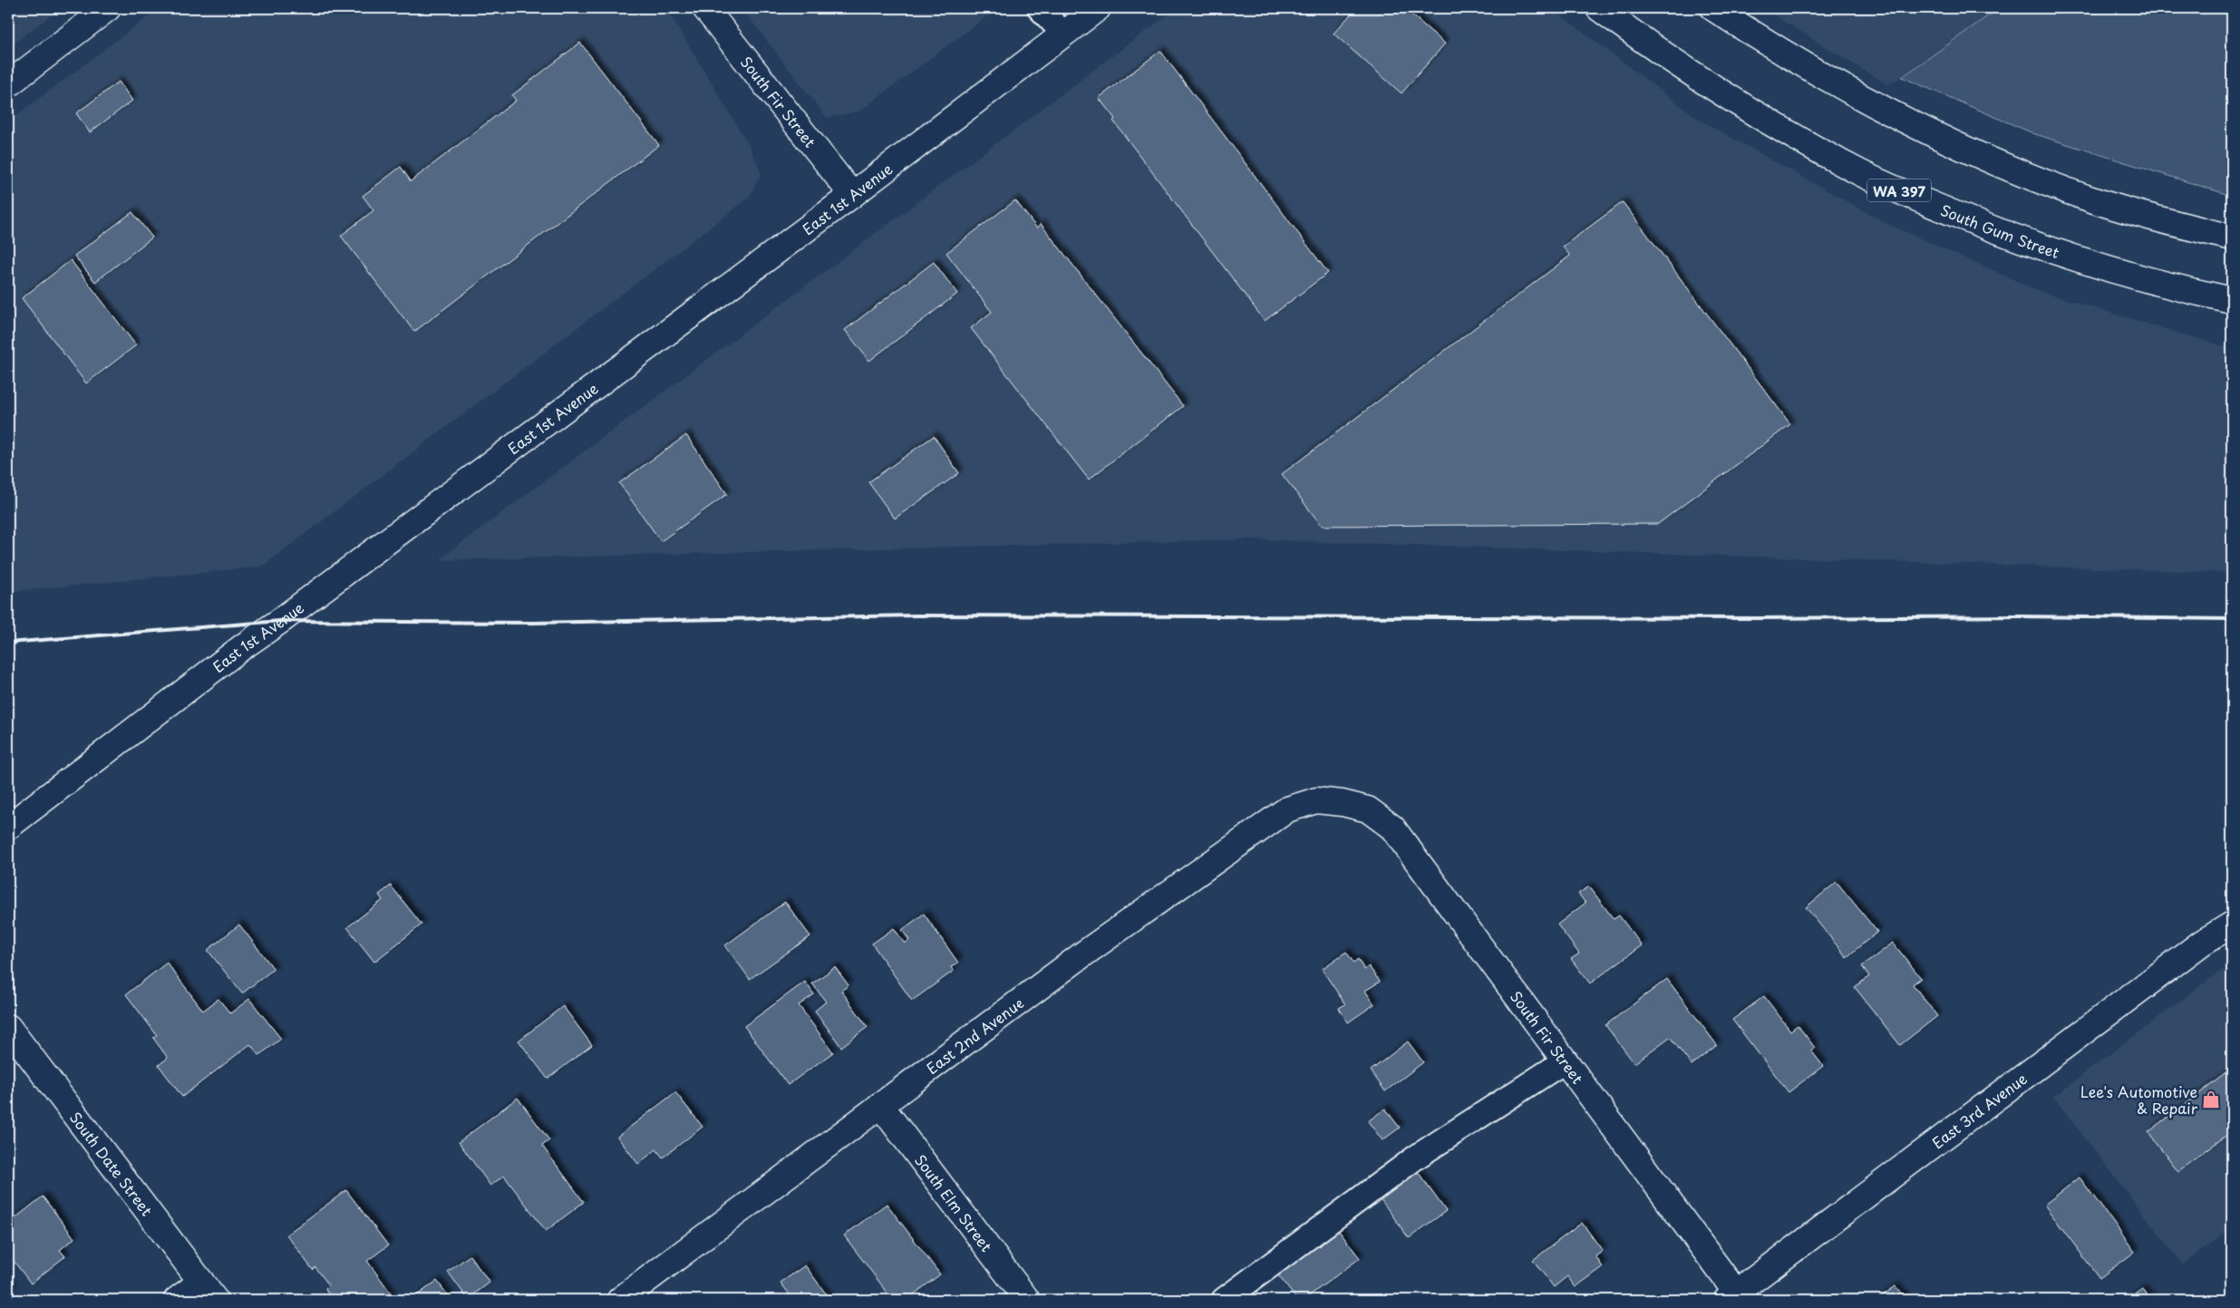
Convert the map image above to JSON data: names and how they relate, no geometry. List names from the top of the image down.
{
  "streets": {
    "street": [
      "South Fir Street",
      "WA 397",
      "East 1st Avenue",
      "South Gum Street",
      "East 2nd Avenue",
      "East 3rd Avenue",
      "South Date Street",
      "South Elm Street"
    ]
  },
  "crossings": [
    ["South Fir Street", "East 1st Avenue"],
    ["South Fir Street", "East 2nd Avenue"],
    ["South Fir Street", "East 3rd Avenue"],
    ["East 2nd Avenue", "South Elm Street"]
  ],
  "places": {
    "shop": ["Lee's Automotive & Repair"]
  }
}
